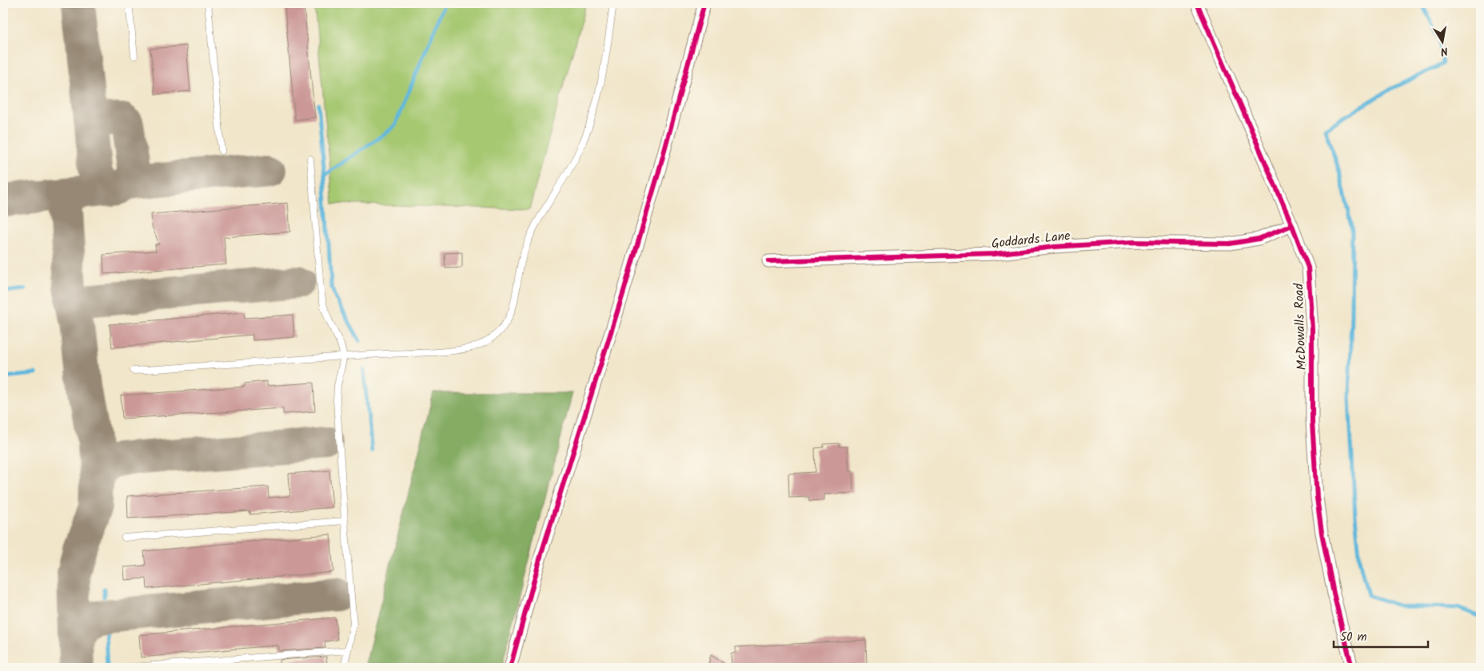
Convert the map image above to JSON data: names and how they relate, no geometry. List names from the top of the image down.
{
  "streets": {
    "street": ["Goddards Lane", "McDowalls Road"]
  },
  "crossings": [
    ["Goddards Lane", "McDowalls Road"]
  ],
  "scale_bar": "50 m",
  "north": "bottom"
}
